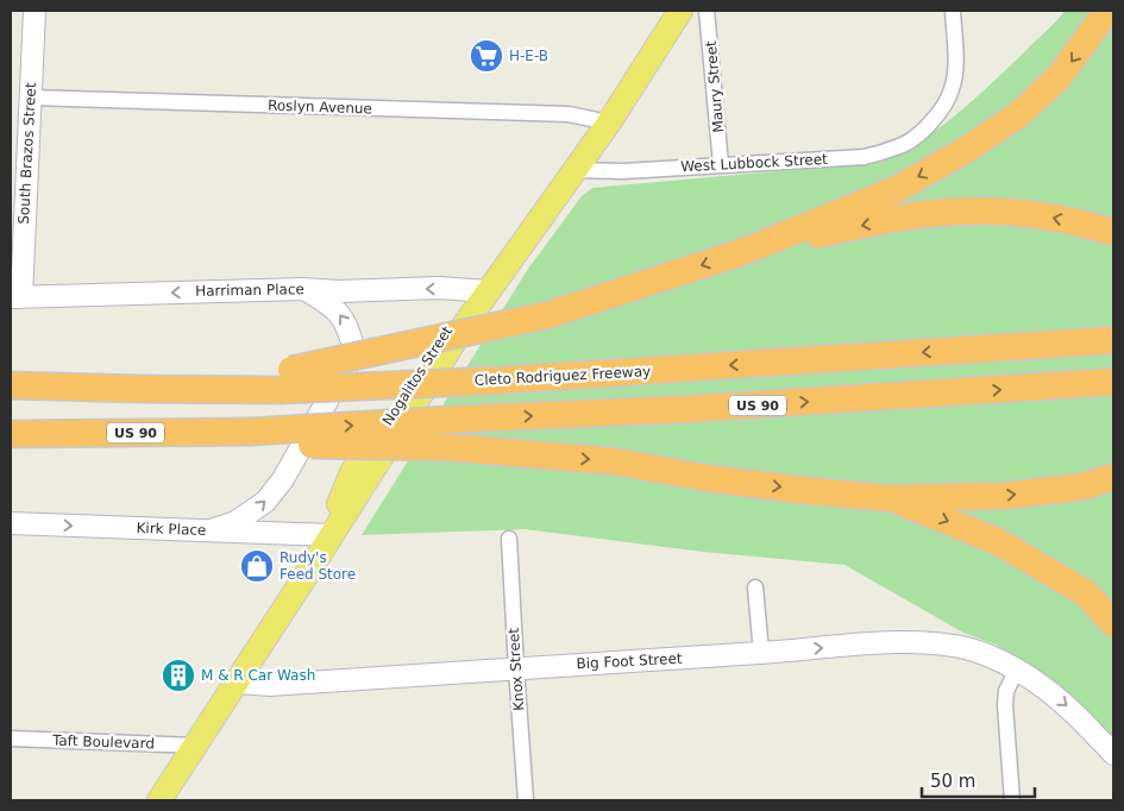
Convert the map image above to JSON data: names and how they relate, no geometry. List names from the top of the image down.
{
  "streets": {
    "highway": ["Cleto Rodriguez Freeway", "US 90"],
    "main road": [
      "South Brazos Street",
      "Harriman Place",
      "Nogalitos Street",
      "Kirk Place",
      "Big Foot Street"
    ],
    "street": [
      "Maury Street",
      "Roslyn Avenue",
      "West Lubbock Street",
      "Knox Street",
      "Taft Boulevard"
    ]
  },
  "crossings": [
    ["Maury Street", "West Lubbock Street"],
    ["Roslyn Avenue", "South Brazos Street"],
    ["Roslyn Avenue", "Nogalitos Street"],
    ["South Brazos Street", "Harriman Place"],
    ["West Lubbock Street", "Nogalitos Street"],
    ["Harriman Place", "Nogalitos Street"],
    ["Nogalitos Street", "Kirk Place"],
    ["Nogalitos Street", "Big Foot Street"],
    ["Nogalitos Street", "Taft Boulevard"],
    ["Big Foot Street", "Knox Street"]
  ],
  "one_way": ["Harriman Place", "Kirk Place", "Big Foot Street"],
  "places": {
    "supermarket": ["H-E-B"],
    "shop": ["Rudy's Feed Store"],
    "building": ["M & R Car Wash"]
  },
  "scale_bar": "50 m"
}
